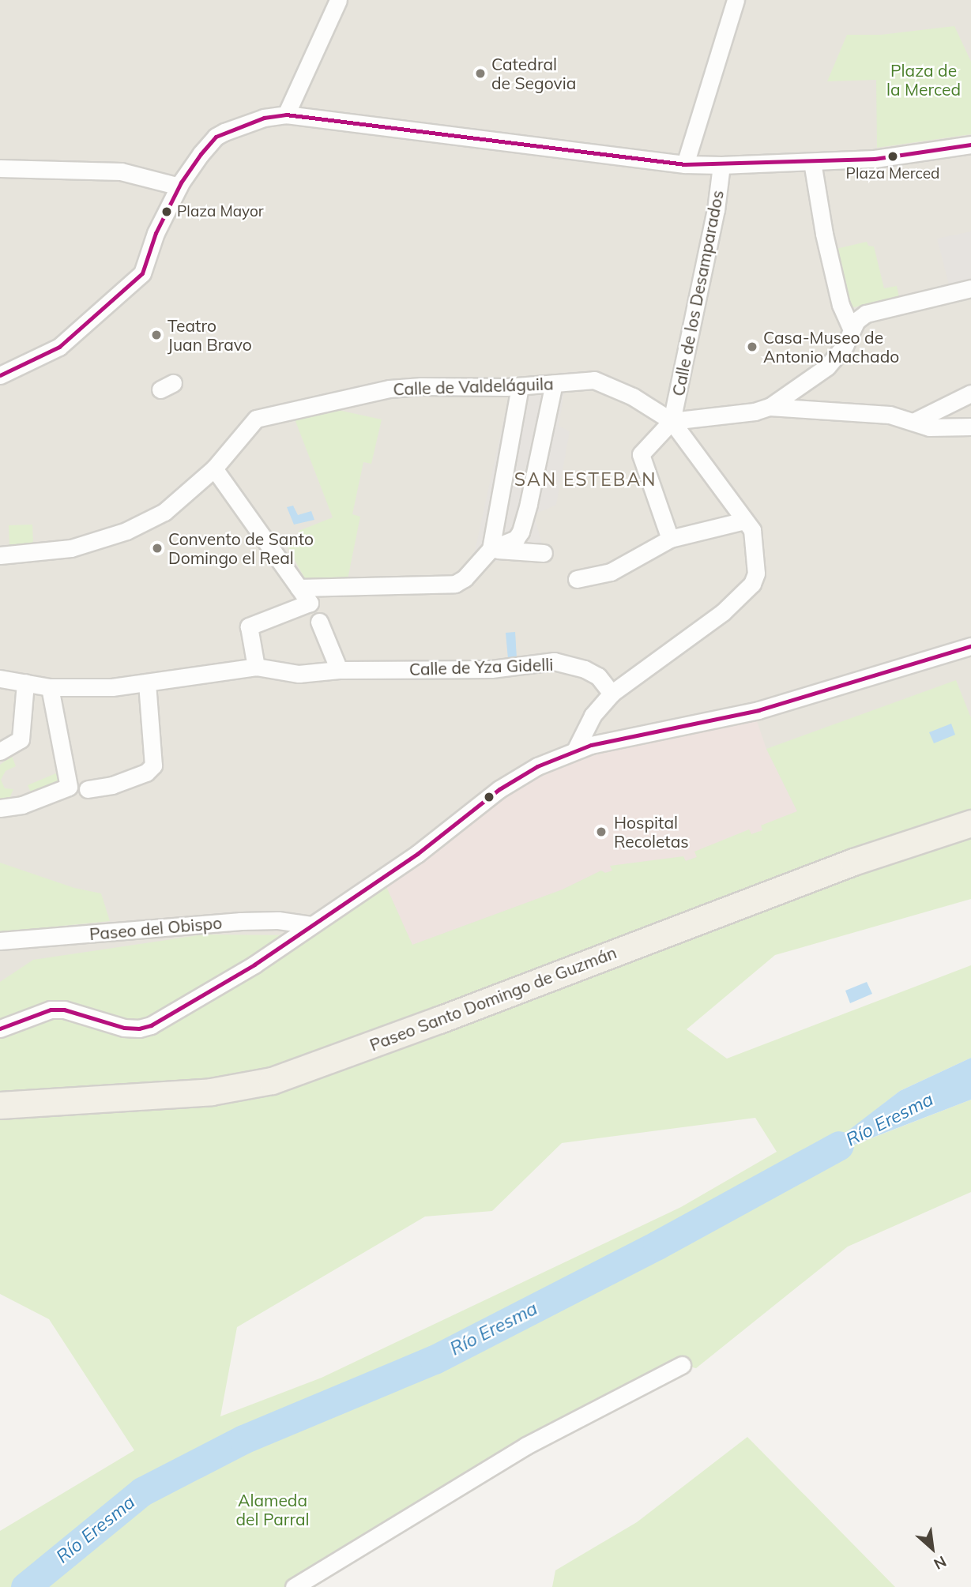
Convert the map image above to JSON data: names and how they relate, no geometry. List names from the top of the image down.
{
  "streets": {
    "main road": ["Paseo Santo Domingo de Guzmán"],
    "street": [
      "Calle de los Desamparados",
      "Calle de Valdeláguila",
      "Calle de Yza Gidelli",
      "Paseo del Obispo"
    ]
  },
  "crossings": [
    ["Calle de los Desamparados", "Calle de Valdeláguila"]
  ],
  "districts": ["SAN ESTEBAN"],
  "water": ["Río Eresma"],
  "parks": ["Plaza de la Merced", "Alameda del Parral"],
  "places": [
    "Catedral de Segovia",
    "Plaza Merced",
    "Plaza Mayor",
    "Teatro Juan Bravo",
    "Casa-Museo de Antonio Machado",
    "Convento de Santo Domingo el Real",
    "Hospital Recoletas"
  ],
  "north": "bottom right"
}
